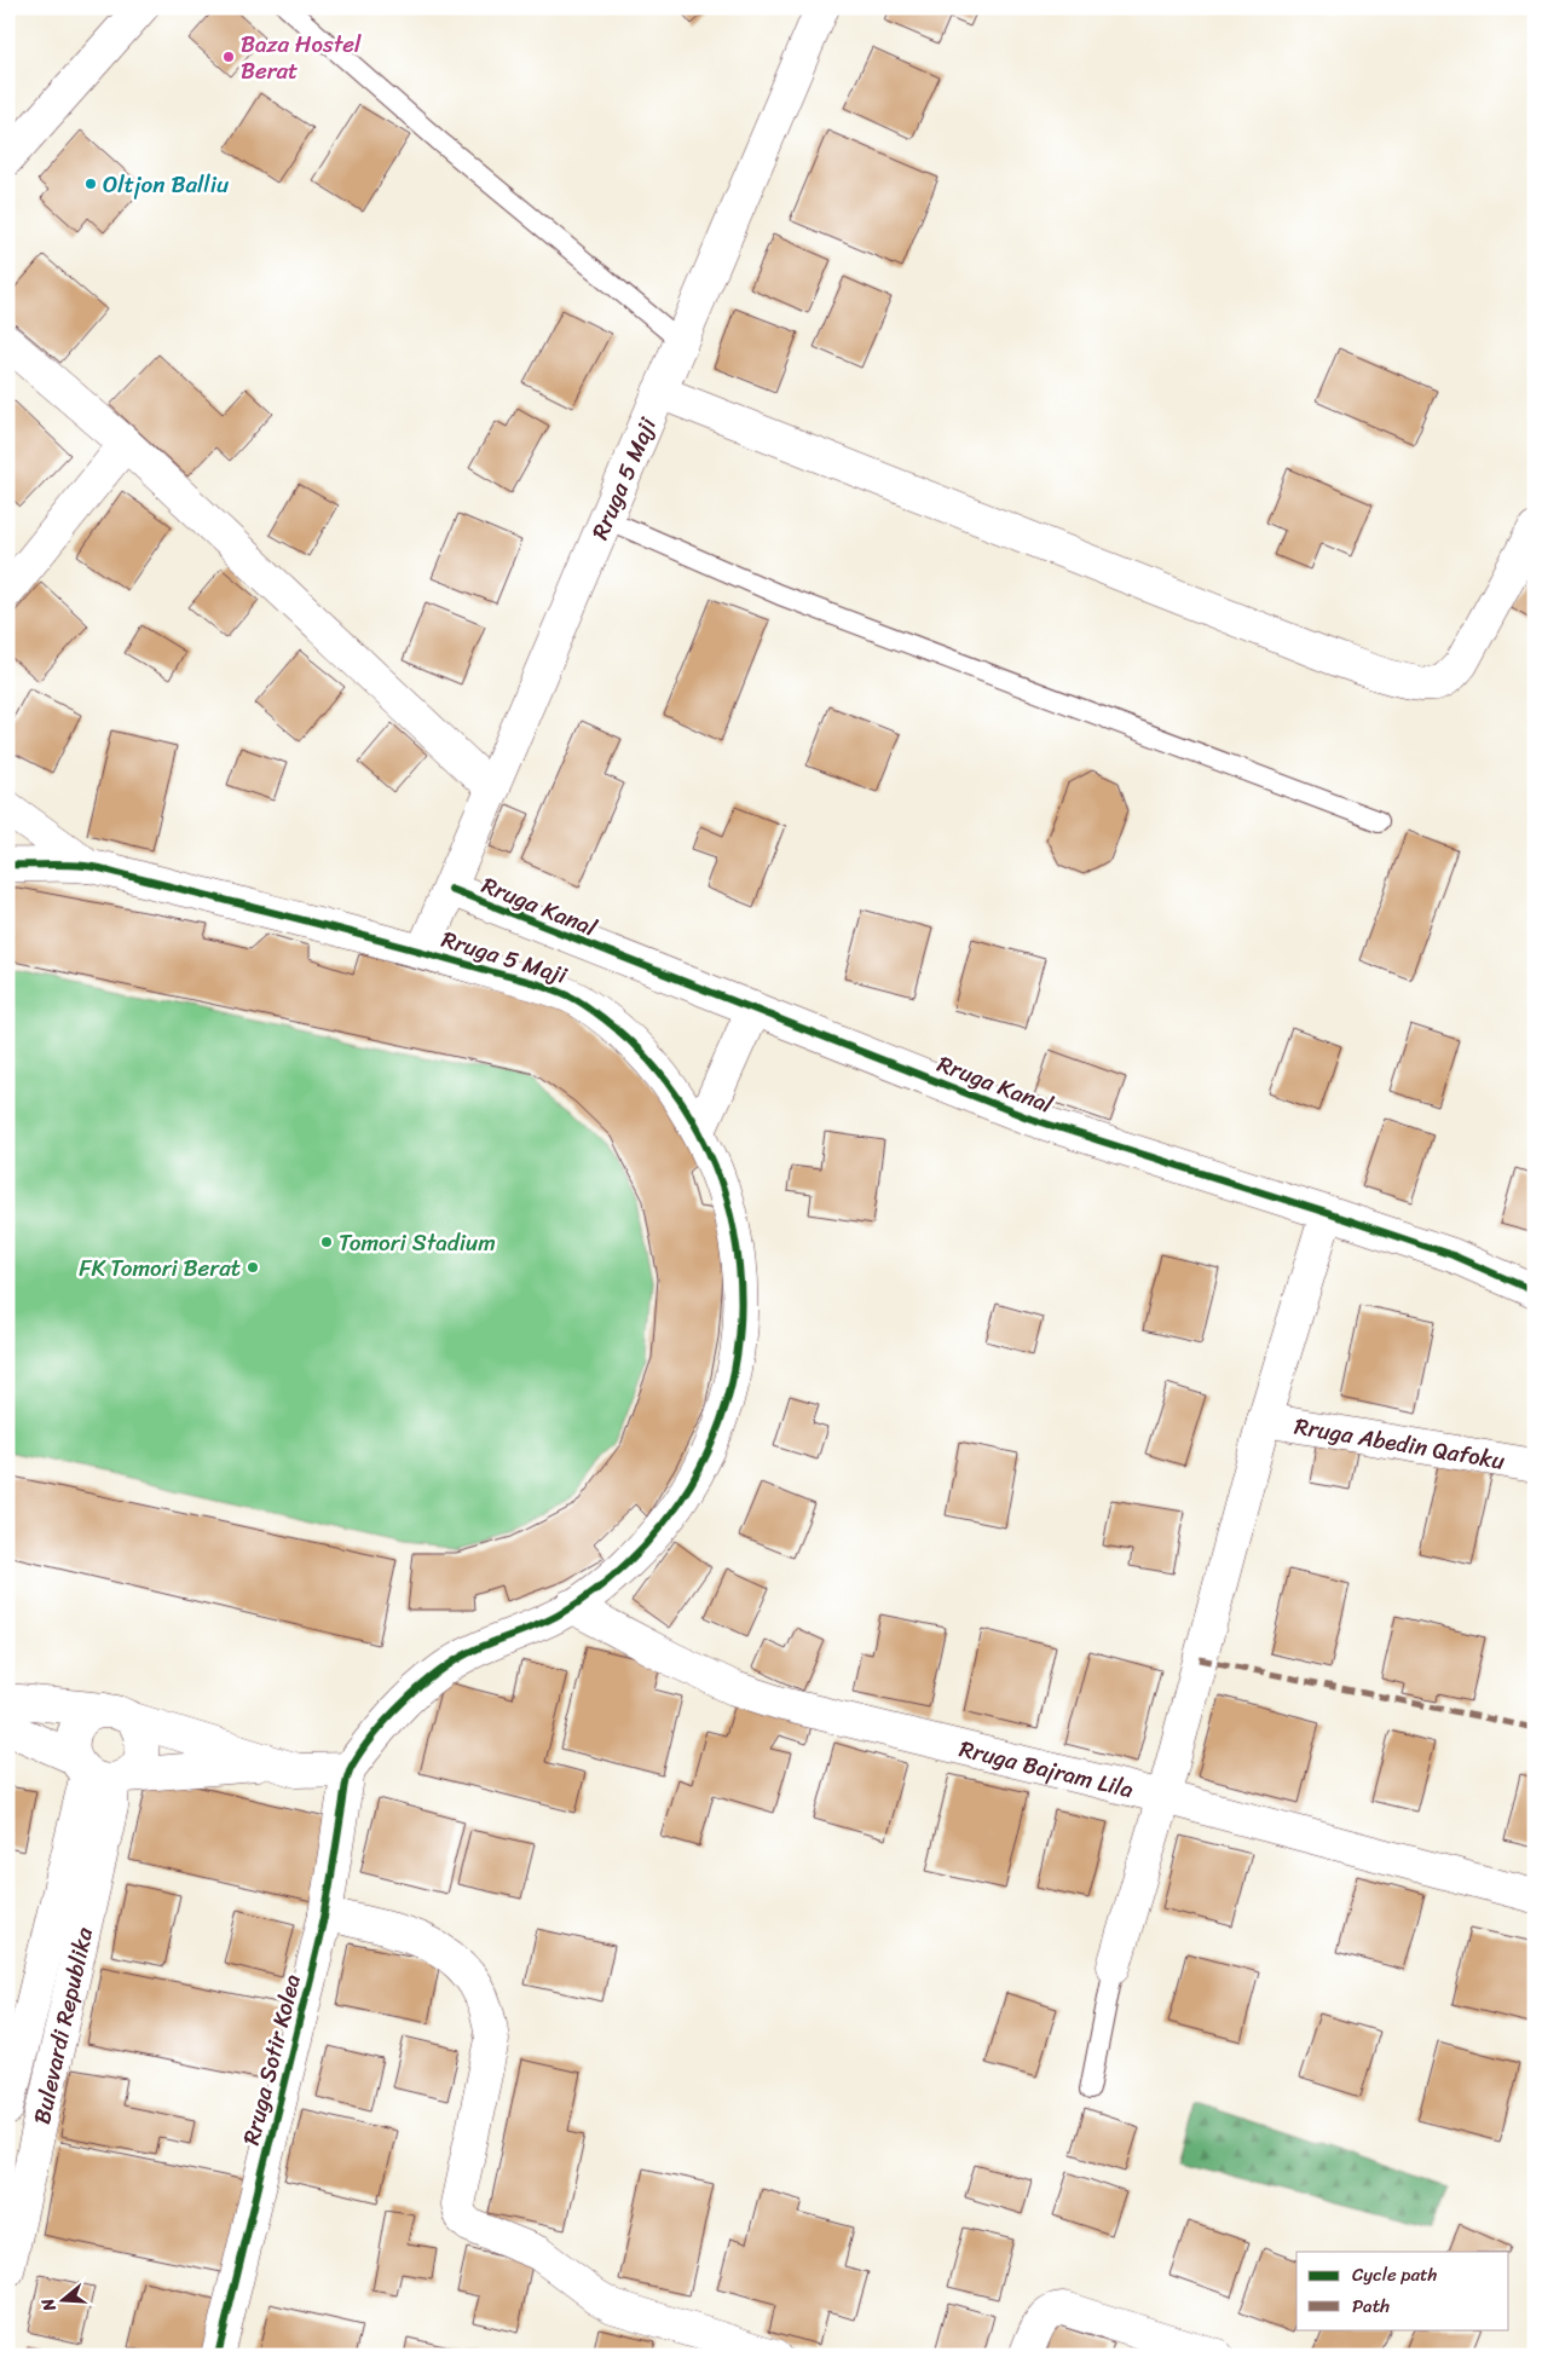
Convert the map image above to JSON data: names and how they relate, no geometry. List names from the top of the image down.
{
  "streets": {
    "street": [
      "Rruga 5 Maji",
      "Rruga Kanal",
      "Rruga Abedin Qafoku",
      "Rruga Bajram Lila",
      "Bulevardi Republika",
      "Rruga Sotir Kolea"
    ]
  },
  "crossings": [
    ["Rruga 5 Maji", "Rruga Kanal"],
    ["Rruga 5 Maji", "Rruga Bajram Lila"],
    ["Rruga 5 Maji", "Rruga Sotir Kolea"]
  ],
  "places": [
    "Baza Hostel Berat",
    "Oltjon Balliu",
    "Tomori Stadium",
    "FK Tomori Berat"
  ],
  "legend": ["Cycle path", "Path"],
  "north": "left"
}
